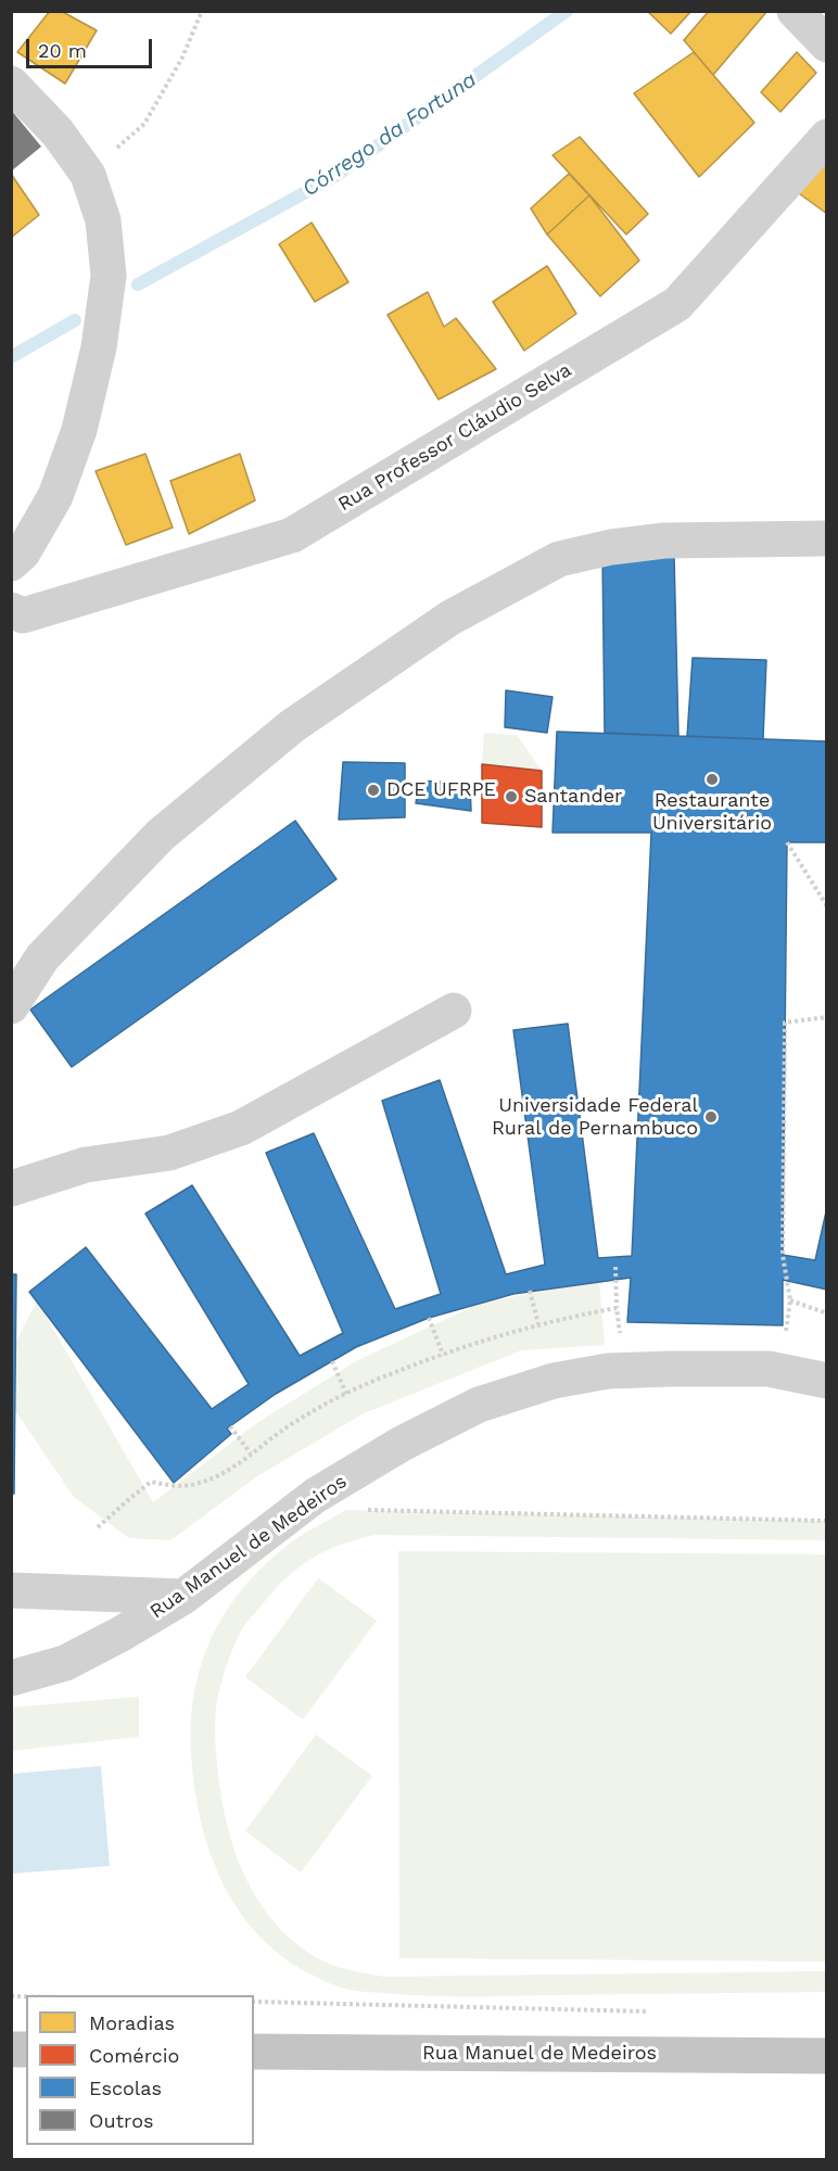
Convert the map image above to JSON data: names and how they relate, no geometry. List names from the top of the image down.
{
  "streets": {
    "main road": ["Rua Manuel de Medeiros"],
    "street": ["Rua Professor Cláudio Selva"]
  },
  "water": ["Córrego da Fortuna"],
  "places": [
    "Restaurante Universitário",
    "DCE UFRPE",
    "Santander",
    "Universidade Federal Rural de Pernambuco"
  ],
  "legend": [
    "Moradias",
    "Comércio",
    "Escolas",
    "Outros"
  ],
  "scale_bar": "20 m"
}
